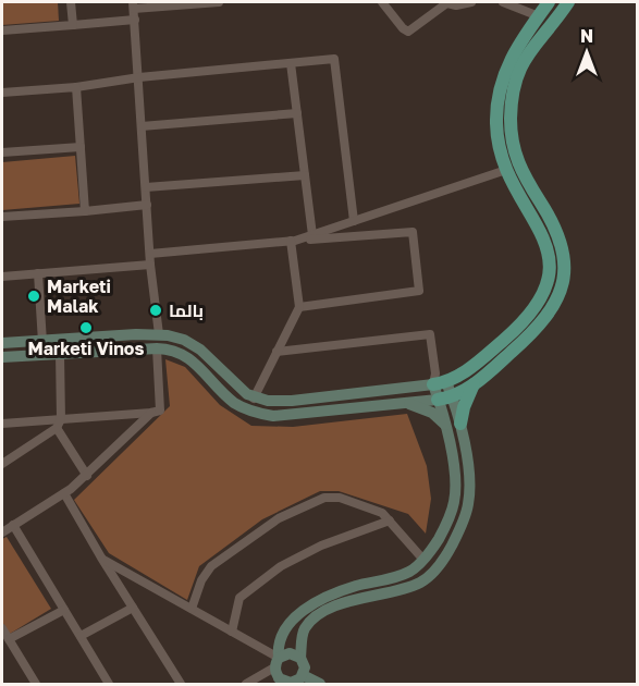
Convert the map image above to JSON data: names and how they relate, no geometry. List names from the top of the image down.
{
  "places": ["Marketi Malak", "بالما", "Marketi Vinos"],
  "north": "top"
}
